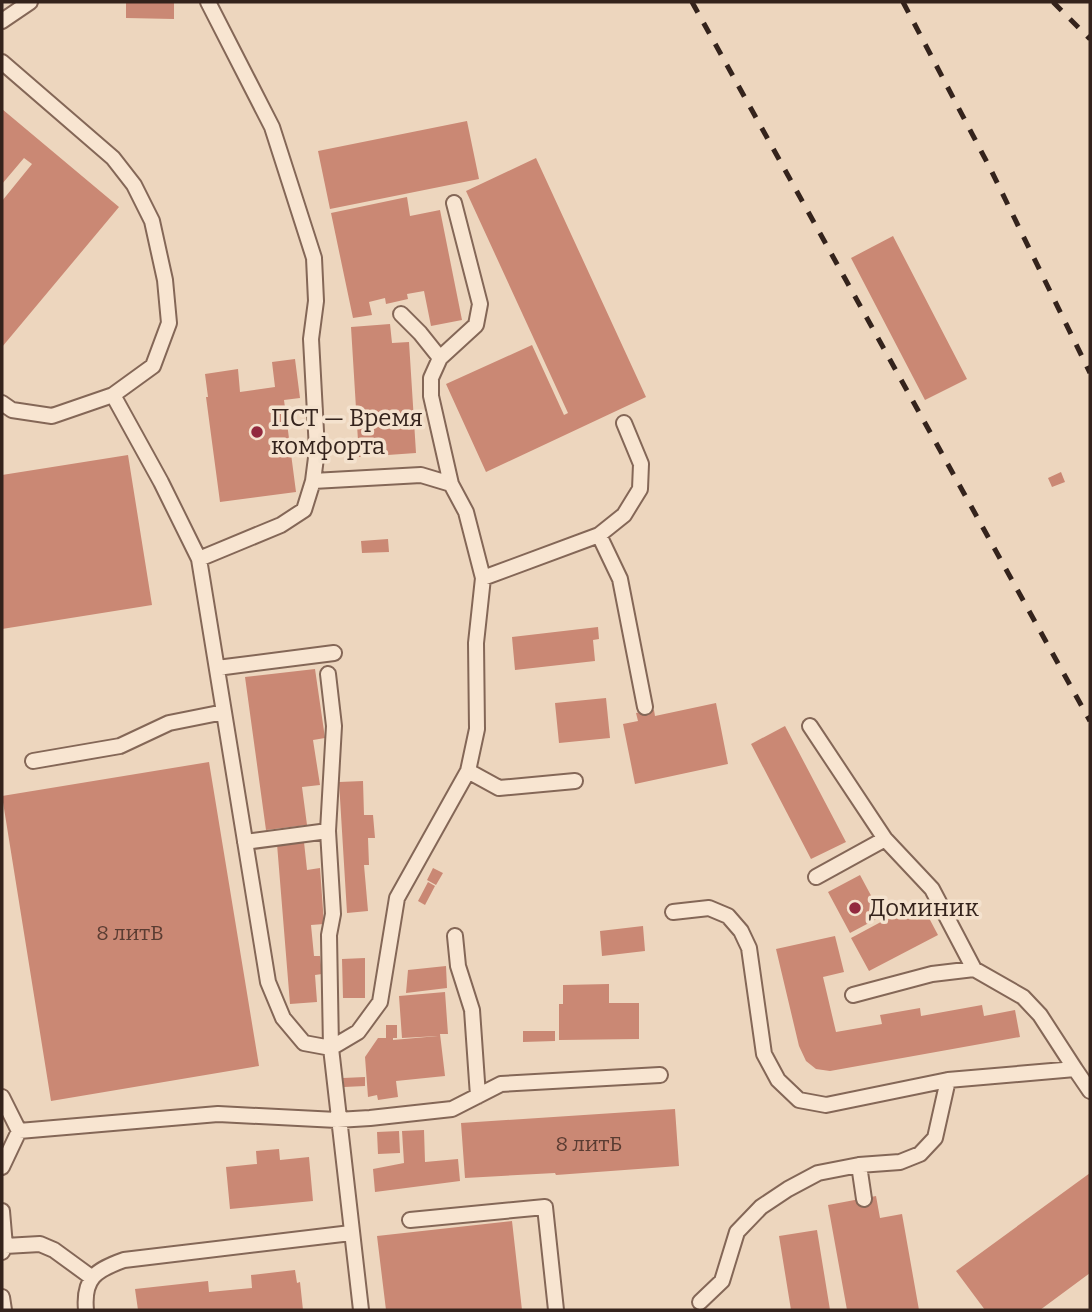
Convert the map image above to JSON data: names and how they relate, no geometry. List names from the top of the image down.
{
  "places": ["ПСТ — Время комфорта", "Доминик"],
  "house_numbers": ["8 литВ", "8 литБ"]
}
